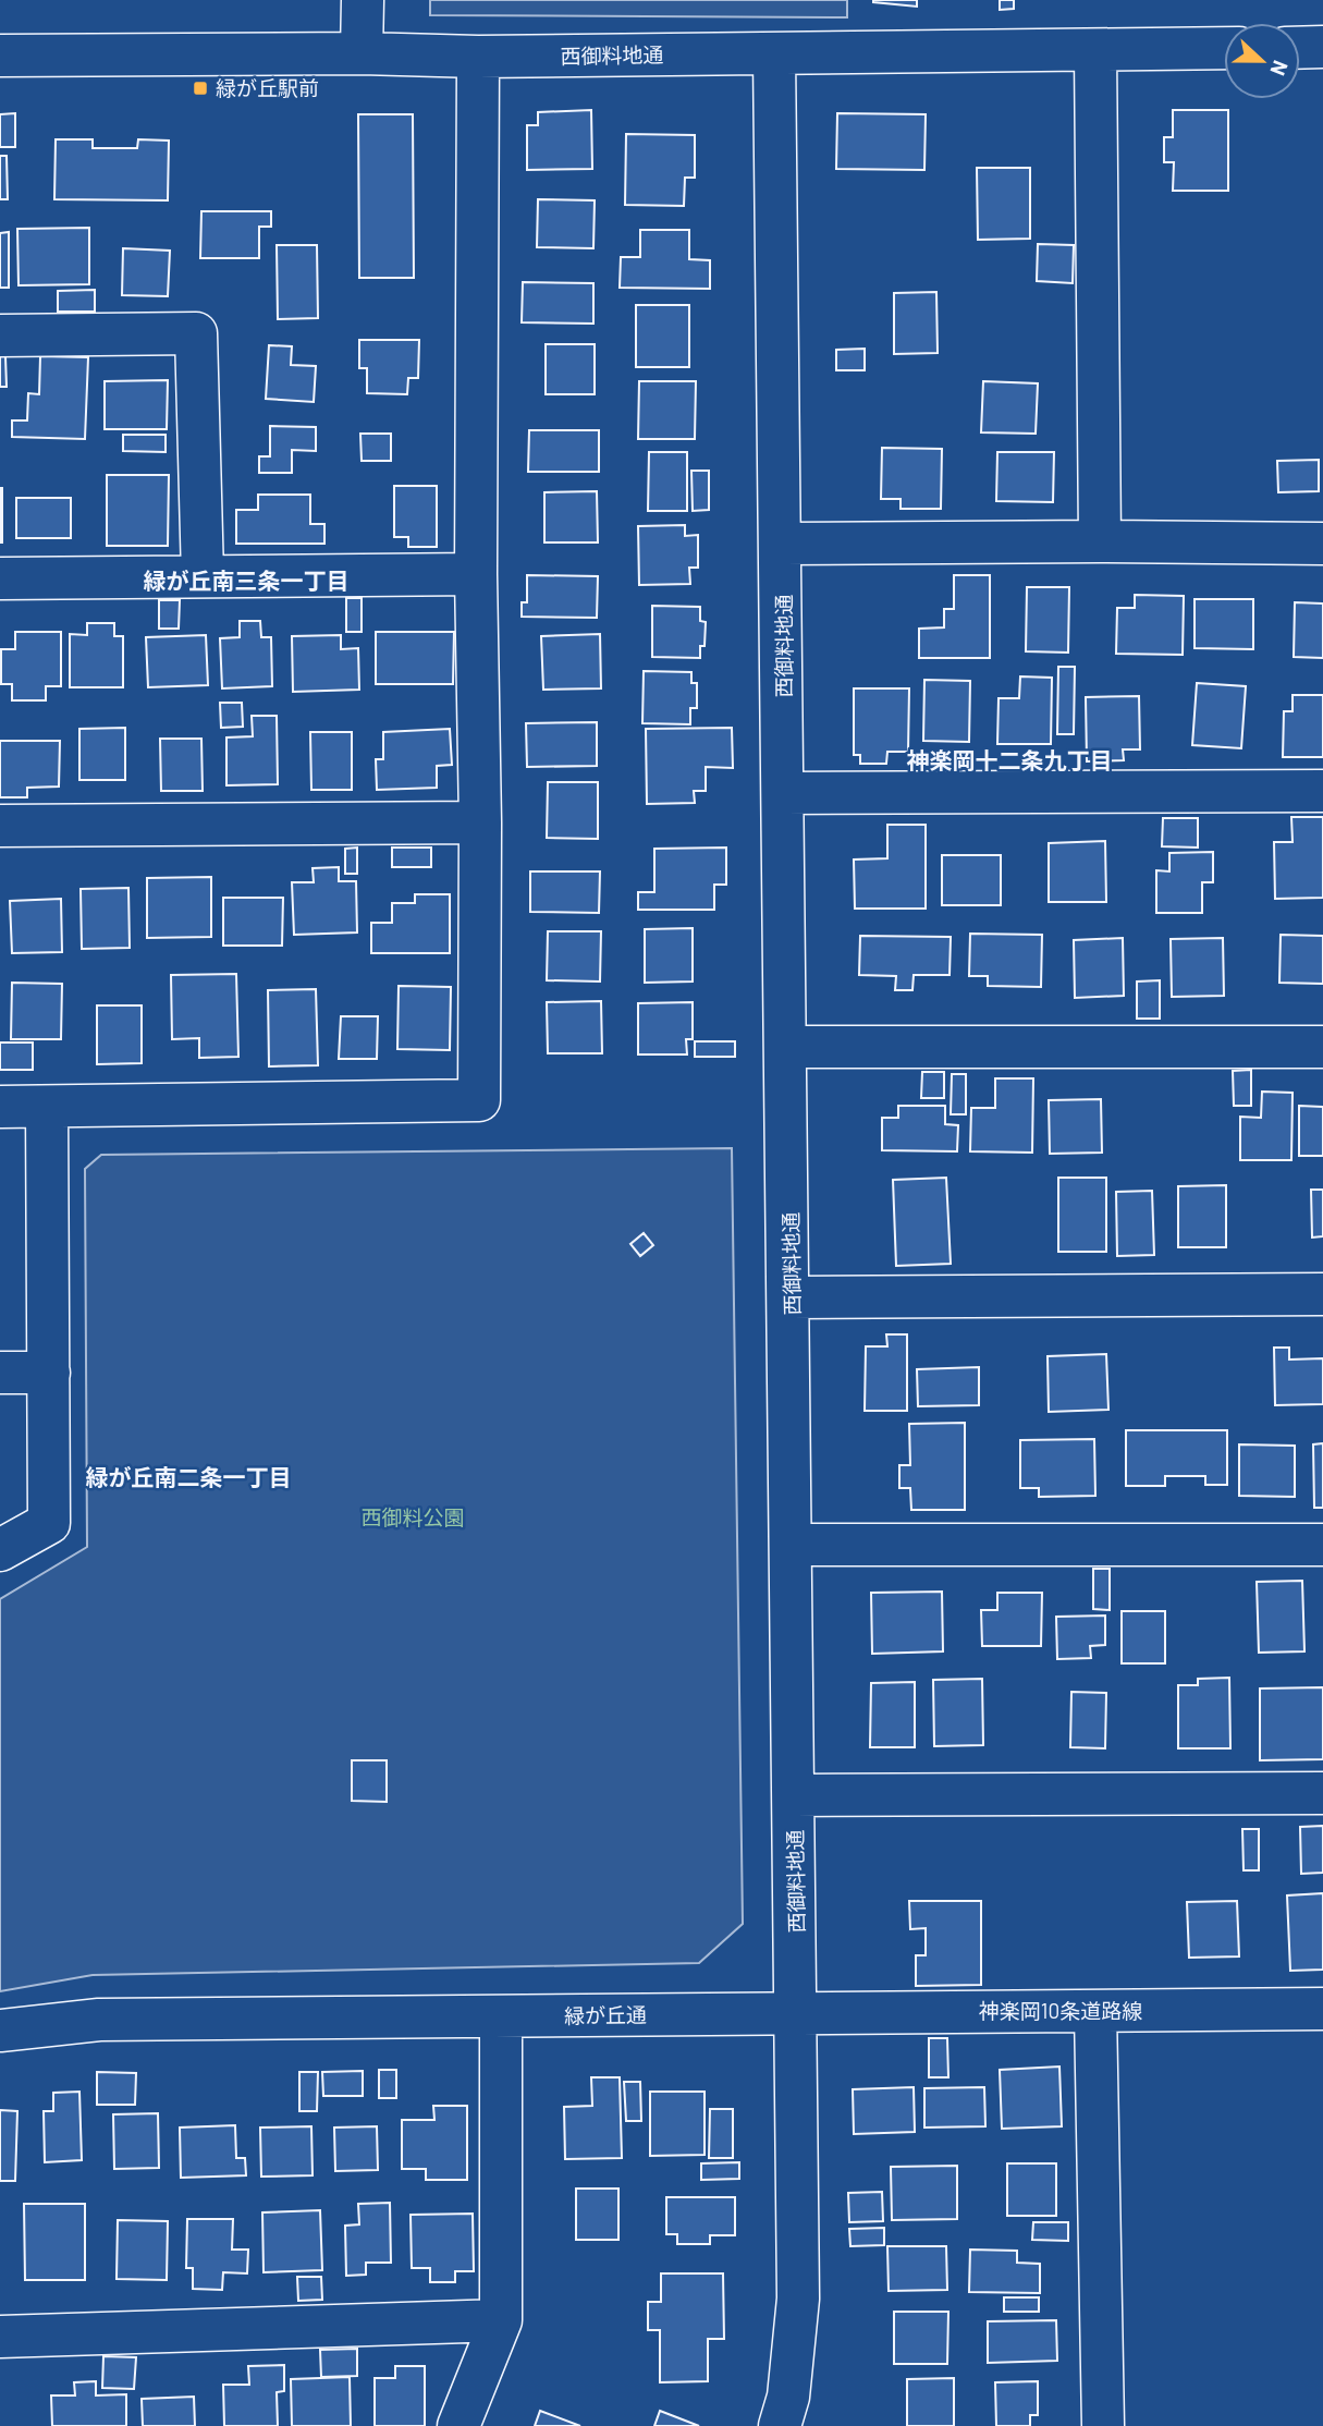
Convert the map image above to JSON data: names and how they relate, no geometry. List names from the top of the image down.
{
  "streets": {
    "street": ["西御料地通", "神楽岡10条道路線", "緑が丘通"]
  },
  "crossings": [
    ["西御料地通", "神楽岡10条道路線"],
    ["西御料地通", "緑が丘通"],
    ["神楽岡10条道路線", "緑が丘通"]
  ],
  "districts": ["緑が丘南三条一丁目", "神楽岡十二条九丁目", "緑が丘南二条一丁目"],
  "parks": ["西御料公園"],
  "places": {
    "transit": ["緑が丘駅前"]
  },
  "north": "right"
}
